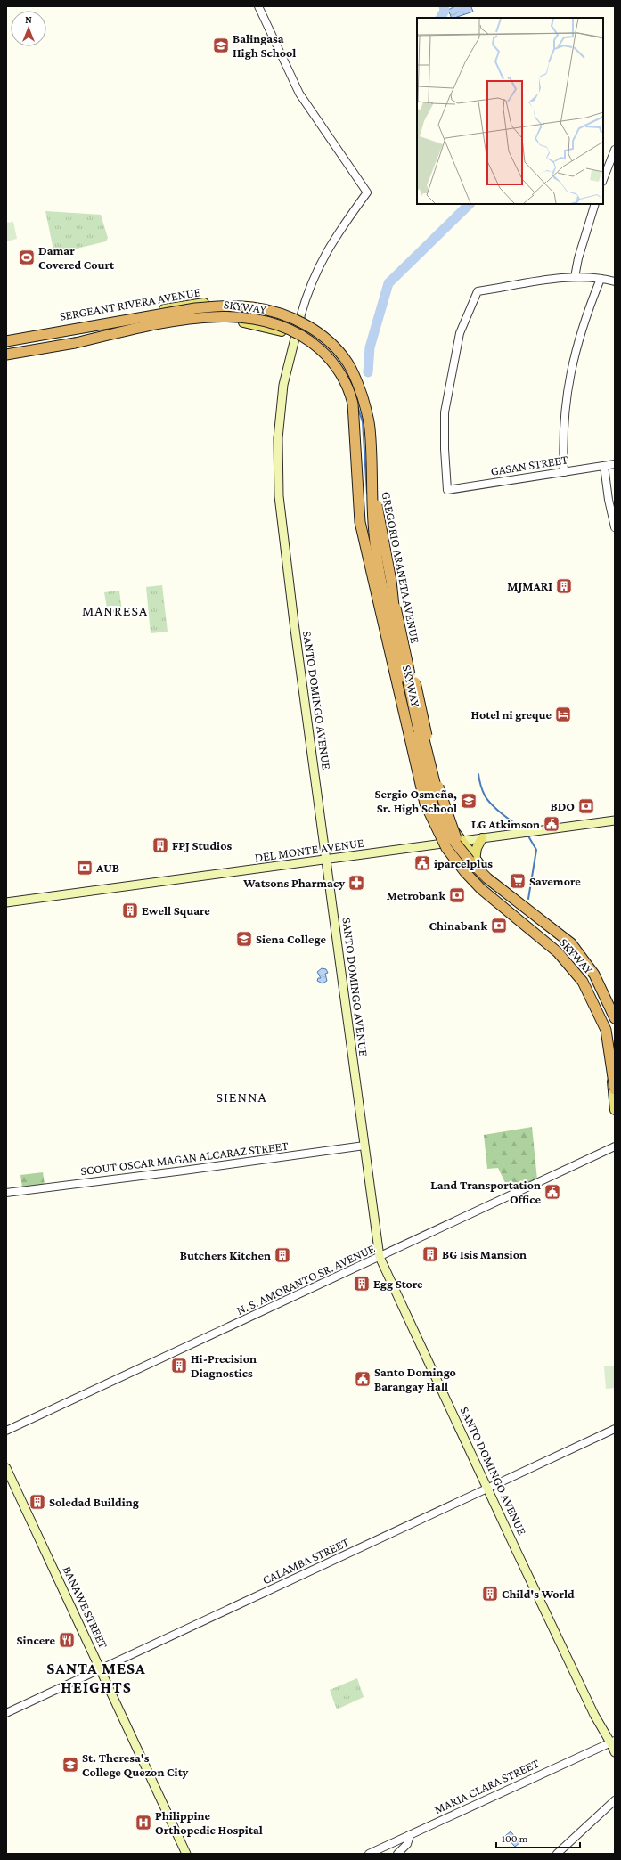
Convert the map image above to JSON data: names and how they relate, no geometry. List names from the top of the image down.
{
  "streets": {
    "highway": ["SKYWAY"],
    "main road": [
      "SERGEANT RIVERA AVENUE",
      "GREGORIO ARANETA AVENUE",
      "SANTO DOMINGO AVENUE",
      "DEL MONTE AVENUE",
      "BANAWE STREET"
    ],
    "street": [
      "GASAN STREET",
      "SCOUT OSCAR MAGAN ALCARAZ STREET",
      "N. S. AMORANTO SR. AVENUE",
      "CALAMBA STREET",
      "MARIA CLARA STREET"
    ]
  },
  "crossings": [
    ["SERGEANT RIVERA AVENUE", "GREGORIO ARANETA AVENUE"],
    ["SERGEANT RIVERA AVENUE", "SANTO DOMINGO AVENUE"],
    ["SKYWAY", "GREGORIO ARANETA AVENUE"],
    ["SKYWAY", "DEL MONTE AVENUE"],
    ["GREGORIO ARANETA AVENUE", "SANTO DOMINGO AVENUE"],
    ["GREGORIO ARANETA AVENUE", "DEL MONTE AVENUE"],
    ["SANTO DOMINGO AVENUE", "DEL MONTE AVENUE"],
    ["SANTO DOMINGO AVENUE", "SCOUT OSCAR MAGAN ALCARAZ STREET"],
    ["SANTO DOMINGO AVENUE", "N. S. AMORANTO SR. AVENUE"],
    ["SANTO DOMINGO AVENUE", "CALAMBA STREET"],
    ["SANTO DOMINGO AVENUE", "MARIA CLARA STREET"],
    ["CALAMBA STREET", "BANAWE STREET"]
  ],
  "districts": ["MANRESA", "SIENNA", "SANTA MESA HEIGHTS"],
  "places": {
    "school or university": [
      "Balingasa High School",
      "Sergio Osmeña, Sr. High School",
      "Siena College",
      "St. Theresa's College Quezon City"
    ],
    "sports": ["Damar Covered Court"],
    "building": [
      "MJMARI",
      "FPJ Studios",
      "Ewell Square",
      "BG Isis Mansion",
      "Butchers Kitchen",
      "Egg Store",
      "Hi-Precision Diagnostics",
      "Soledad Building",
      "Child's World"
    ],
    "hotel": ["Hotel ni greque"],
    "bank": [
      "BDO",
      "AUB",
      "Metrobank",
      "Chinabank"
    ],
    "public building": [
      "LG Atkimson",
      "iparcelplus",
      "Land Transportation Office",
      "Santo Domingo Barangay Hall"
    ],
    "supermarket": ["Savemore"],
    "pharmacy": ["Watsons Pharmacy"],
    "restaurant": ["Sincere"],
    "hospital": ["Philippine Orthopedic Hospital"]
  },
  "scale_bar": "100 m",
  "north": "top"
}
